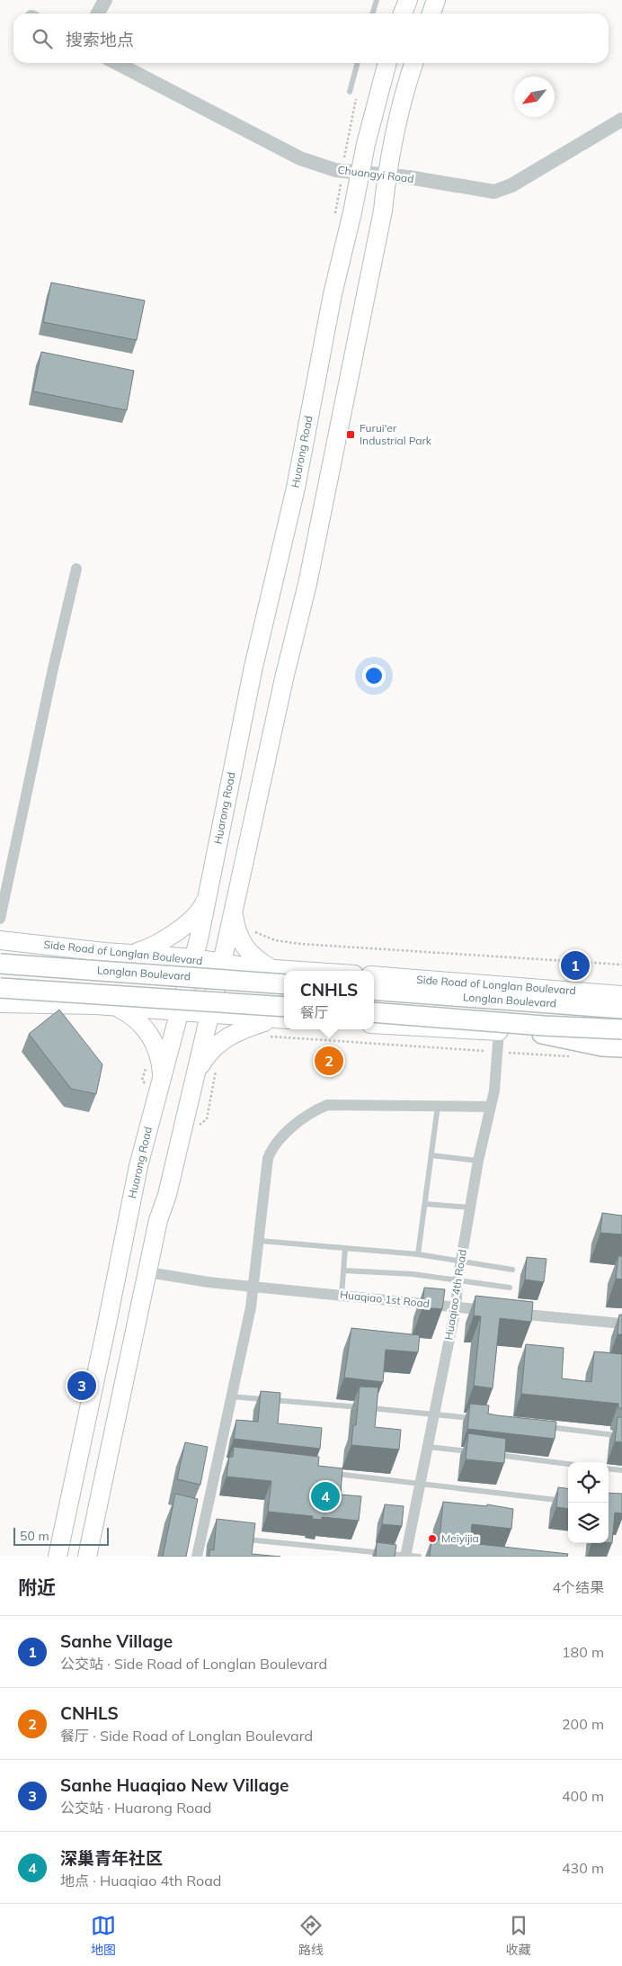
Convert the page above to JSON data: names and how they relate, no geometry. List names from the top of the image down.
{
  "streets": {
    "highway": ["Longlan Boulevard"],
    "main road": ["Huarong Road", "Side Road of Longlan Boulevard"],
    "street": ["Chuangyi Road", "Huaqiao 4th Road", "Huaqiao 1st Road"]
  },
  "crossings": [
    ["Chuangyi Road", "Huarong Road"],
    ["Huarong Road", "Side Road of Longlan Boulevard"],
    ["Huaqiao 4th Road", "Huaqiao 1st Road"]
  ],
  "places": {
    "transit": ["Furui'er Industrial Park"],
    "other": ["Meiyijia"]
  },
  "scale_bar": "50 m",
  "north": "bottom left",
  "page": {
    "search": "搜索地点",
    "pins": [
      "1",
      "2",
      "3",
      "4"
    ],
    "popup": ["CNHLS", "餐厅"],
    "scale": "50 m",
    "heading": ["附近", "4个结果"],
    "list": [
      {
        "mark": "1",
        "name": "Sanhe Village",
        "note": "公交站 · Side Road of Longlan Boulevard",
        "value": "180 m"
      },
      {
        "mark": "2",
        "name": "CNHLS",
        "note": "餐厅 · Side Road of Longlan Boulevard",
        "value": "200 m"
      },
      {
        "mark": "3",
        "name": "Sanhe Huaqiao New Village",
        "note": "公交站 · Huarong Road",
        "value": "400 m"
      },
      {
        "mark": "4",
        "name": "深巢青年社区",
        "note": "地点 · Huaqiao 4th Road",
        "value": "430 m"
      }
    ],
    "nav": ["地图", "路线", "收藏"]
  }
}
